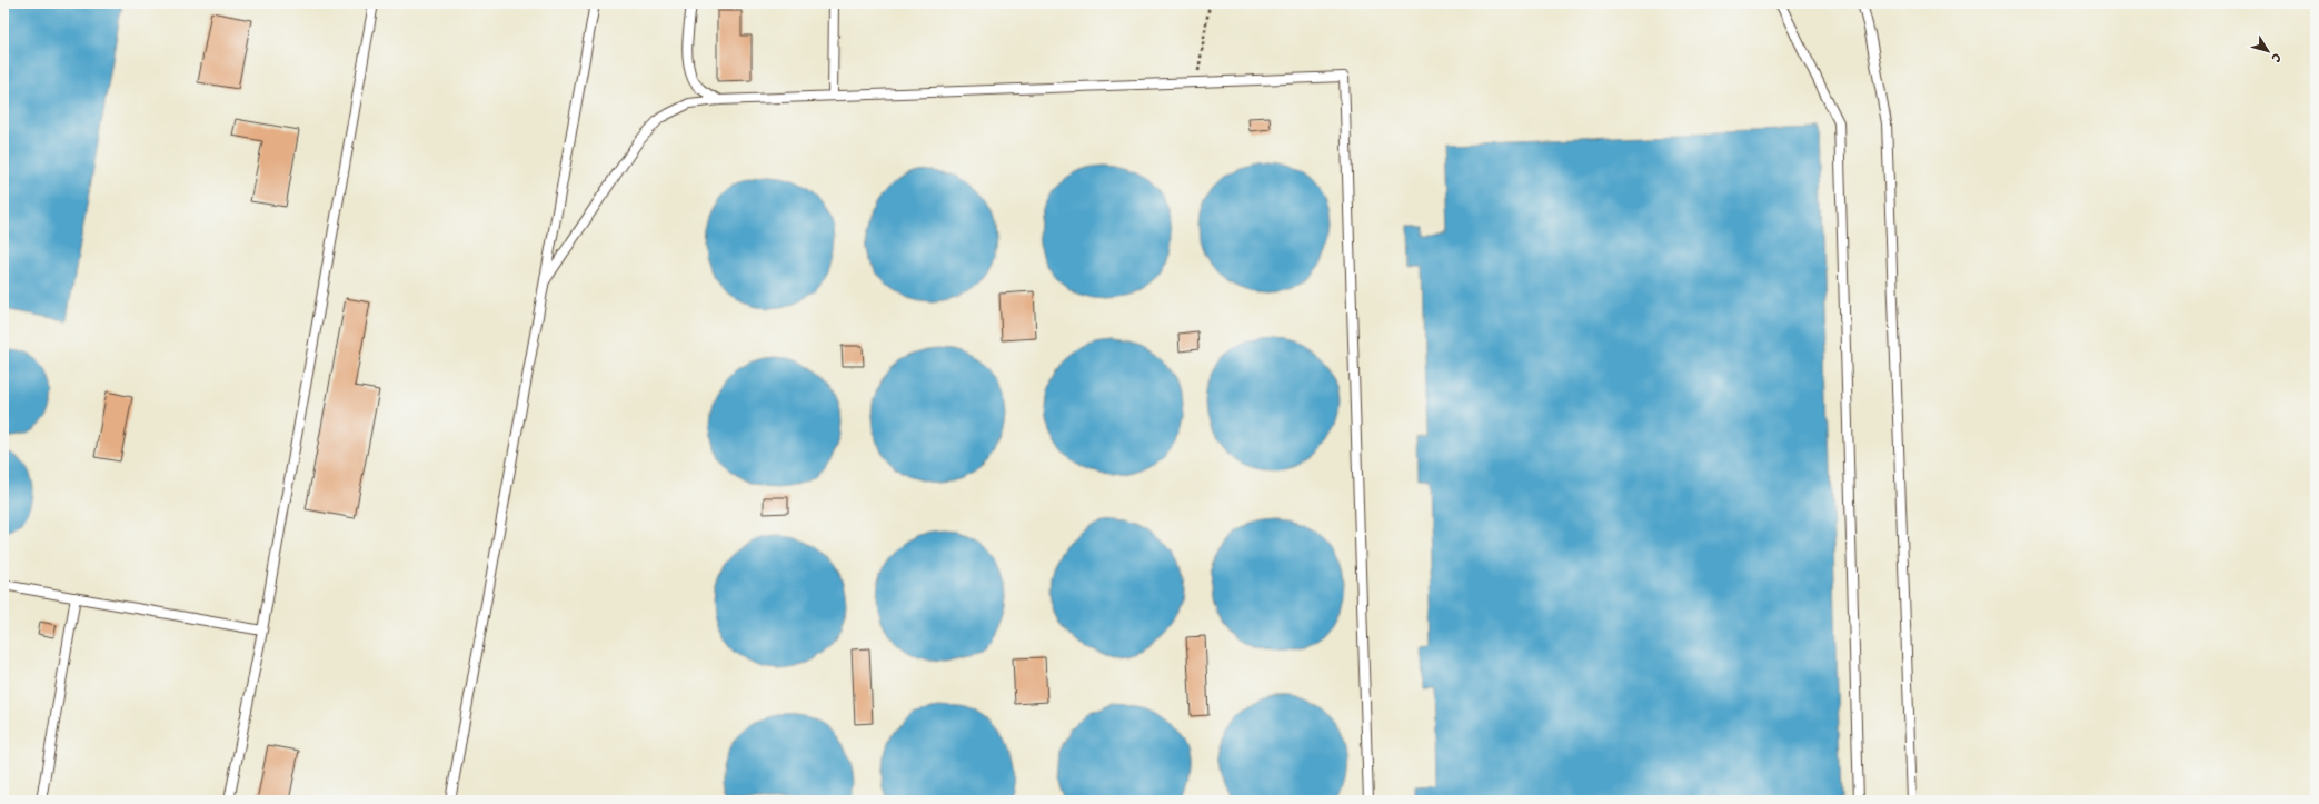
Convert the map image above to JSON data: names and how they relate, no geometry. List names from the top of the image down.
{
  "north": "bottom right"
}
